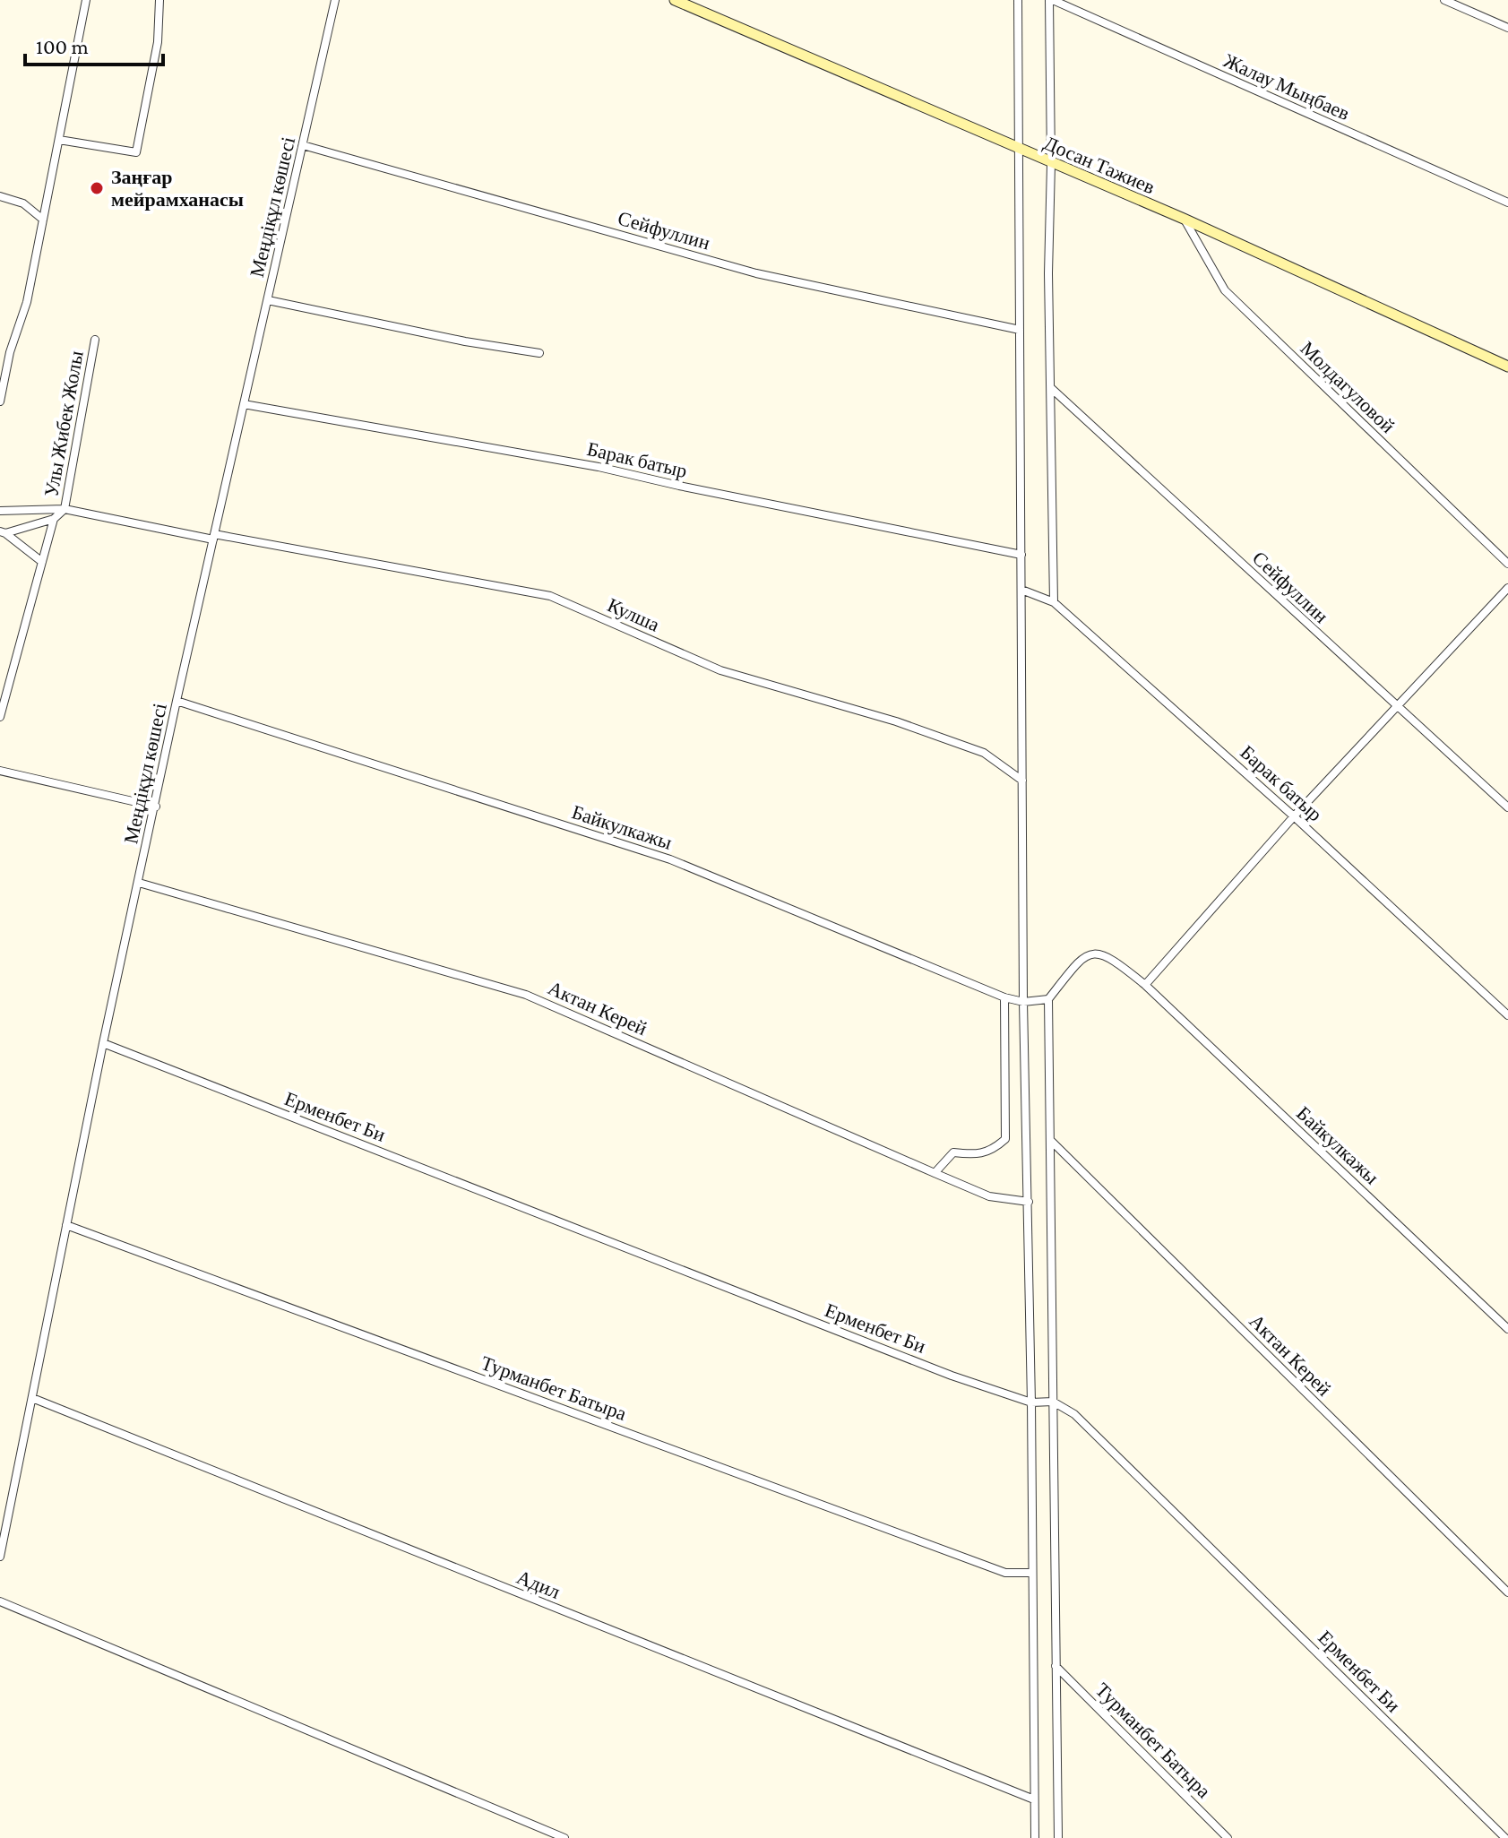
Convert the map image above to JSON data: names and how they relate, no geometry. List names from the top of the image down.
{
  "streets": {
    "street": [
      "Жалау Мыңбаев",
      "Досан Тажиев",
      "Меңдіқұл көшесі",
      "Сейфуллин",
      "Молдагуловой",
      "Улы Жибек Жолы",
      "Барак батыр",
      "Кулша",
      "Байкулкажы",
      "Актан Керей",
      "Ерменбет Би",
      "Турманбет Батыра",
      "Адил"
    ]
  },
  "crossings": [
    ["Досан Тажиев", "Молдагуловой"],
    ["Меңдіқұл көшесі", "Сейфуллин"],
    ["Меңдіқұл көшесі", "Барак батыр"],
    ["Меңдіқұл көшесі", "Кулша"],
    ["Меңдіқұл көшесі", "Байкулкажы"],
    ["Меңдіқұл көшесі", "Актан Керей"],
    ["Меңдіқұл көшесі", "Ерменбет Би"],
    ["Меңдіқұл көшесі", "Турманбет Батыра"],
    ["Меңдіқұл көшесі", "Адил"],
    ["Улы Жибек Жолы", "Кулша"]
  ],
  "places": ["Заңғар мейрамханасы"],
  "scale_bar": "100 m"
}
